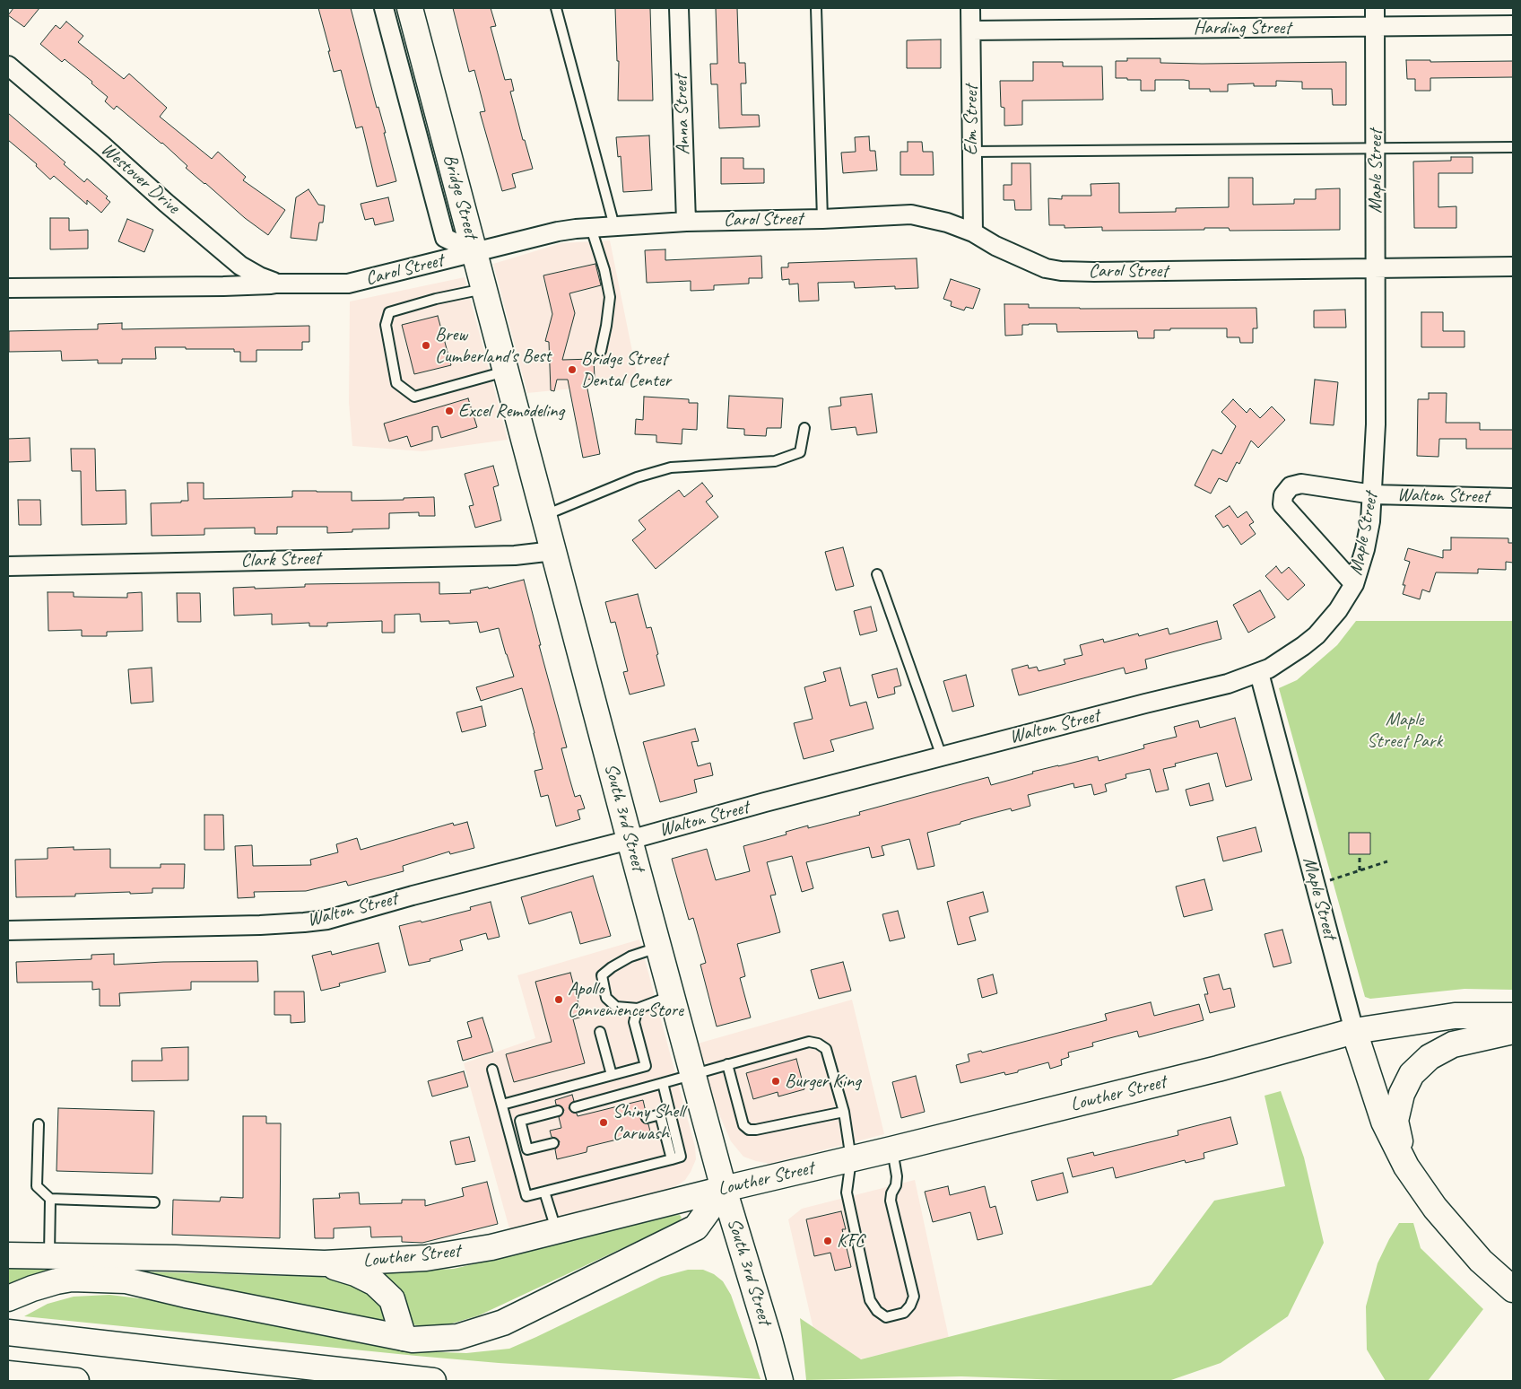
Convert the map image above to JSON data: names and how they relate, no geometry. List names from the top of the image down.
{
  "streets": {
    "main road": ["Bridge Street", "South 3rd Street", "Lowther Street"],
    "street": [
      "Harding Street",
      "Anna Street",
      "Elm Street",
      "Maple Street",
      "Westover Drive",
      "Carol Street",
      "Walton Street",
      "Clark Street"
    ]
  },
  "crossings": [
    ["Harding Street", "Elm Street"],
    ["Harding Street", "Maple Street"],
    ["Anna Street", "Carol Street"],
    ["Elm Street", "Carol Street"],
    ["Maple Street", "Carol Street"],
    ["Maple Street", "Walton Street"],
    ["Maple Street", "Lowther Street"],
    ["Westover Drive", "Carol Street"],
    ["Bridge Street", "Carol Street"],
    ["Bridge Street", "South 3rd Street"],
    ["Carol Street", "South 3rd Street"],
    ["Walton Street", "South 3rd Street"],
    ["Clark Street", "South 3rd Street"],
    ["South 3rd Street", "Lowther Street"]
  ],
  "parks": ["Maple Street Park"],
  "places": [
    "Brew Cumberland's Best",
    "Bridge Street Dental Center",
    "Excel Remodeling",
    "Apollo Convenience Store",
    "Burger King",
    "Shiny Shell Carwash",
    "KFC"
  ]
}
